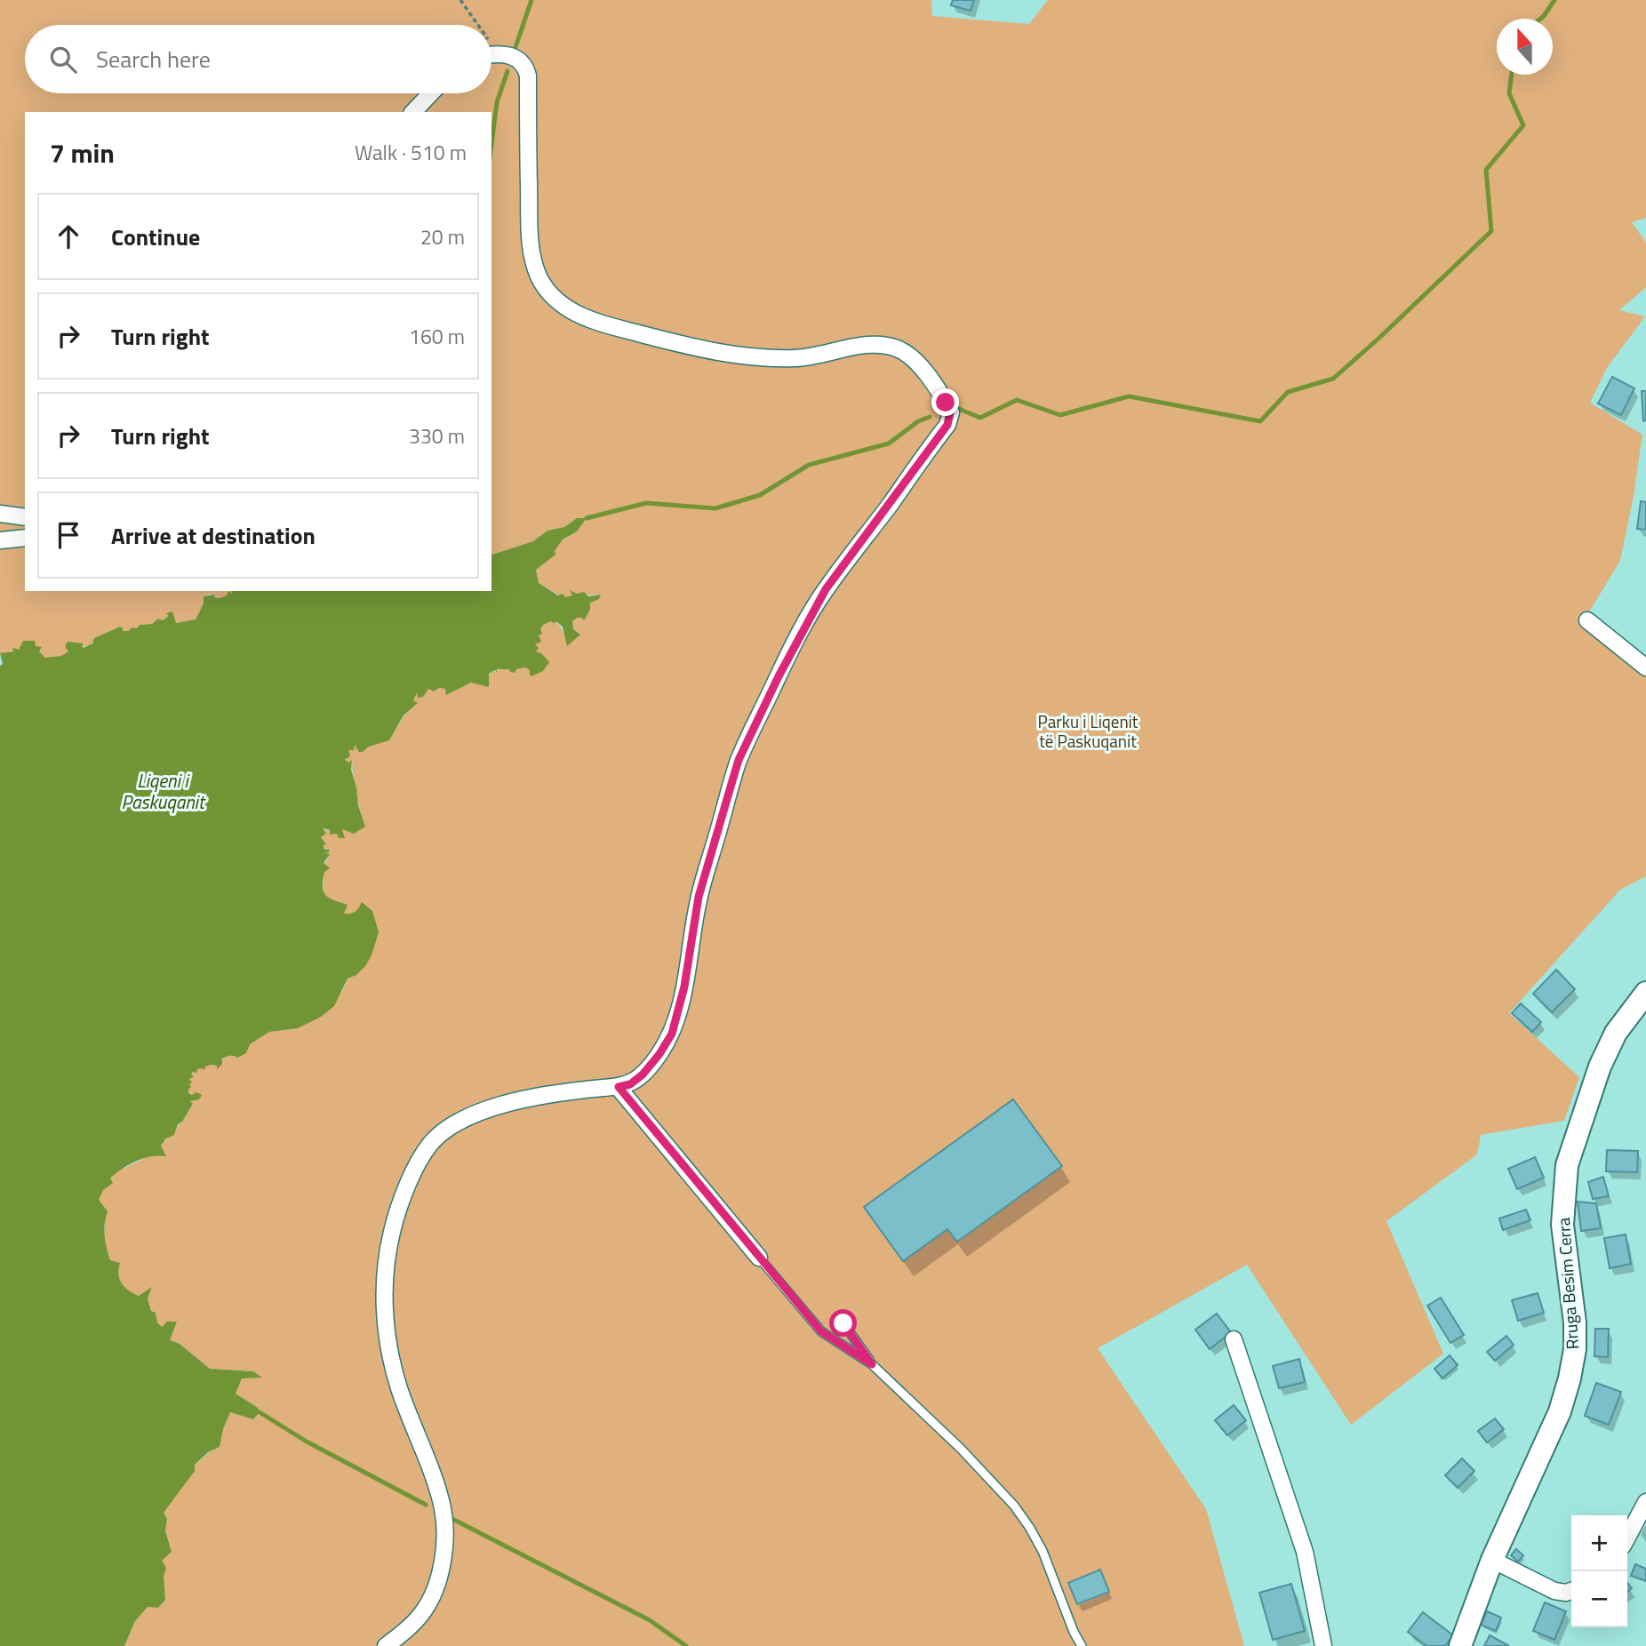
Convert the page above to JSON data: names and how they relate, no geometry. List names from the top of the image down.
{
  "streets": {
    "street": ["Rruga Besim Cerra"]
  },
  "water": ["Liqeni i Paskuqanit"],
  "parks": ["Parku i Liqenit të Paskuqanit"],
  "north": "top",
  "page": {
    "search": "Search here",
    "heading": ["7 min", "Walk · 510 m"],
    "list": [
      ["Continue", "20 m"],
      ["Turn right", "160 m"],
      ["Turn right", "330 m"],
      "Arrive at destination"
    ],
    "map_buttons": ["+", "−"]
  }
}
